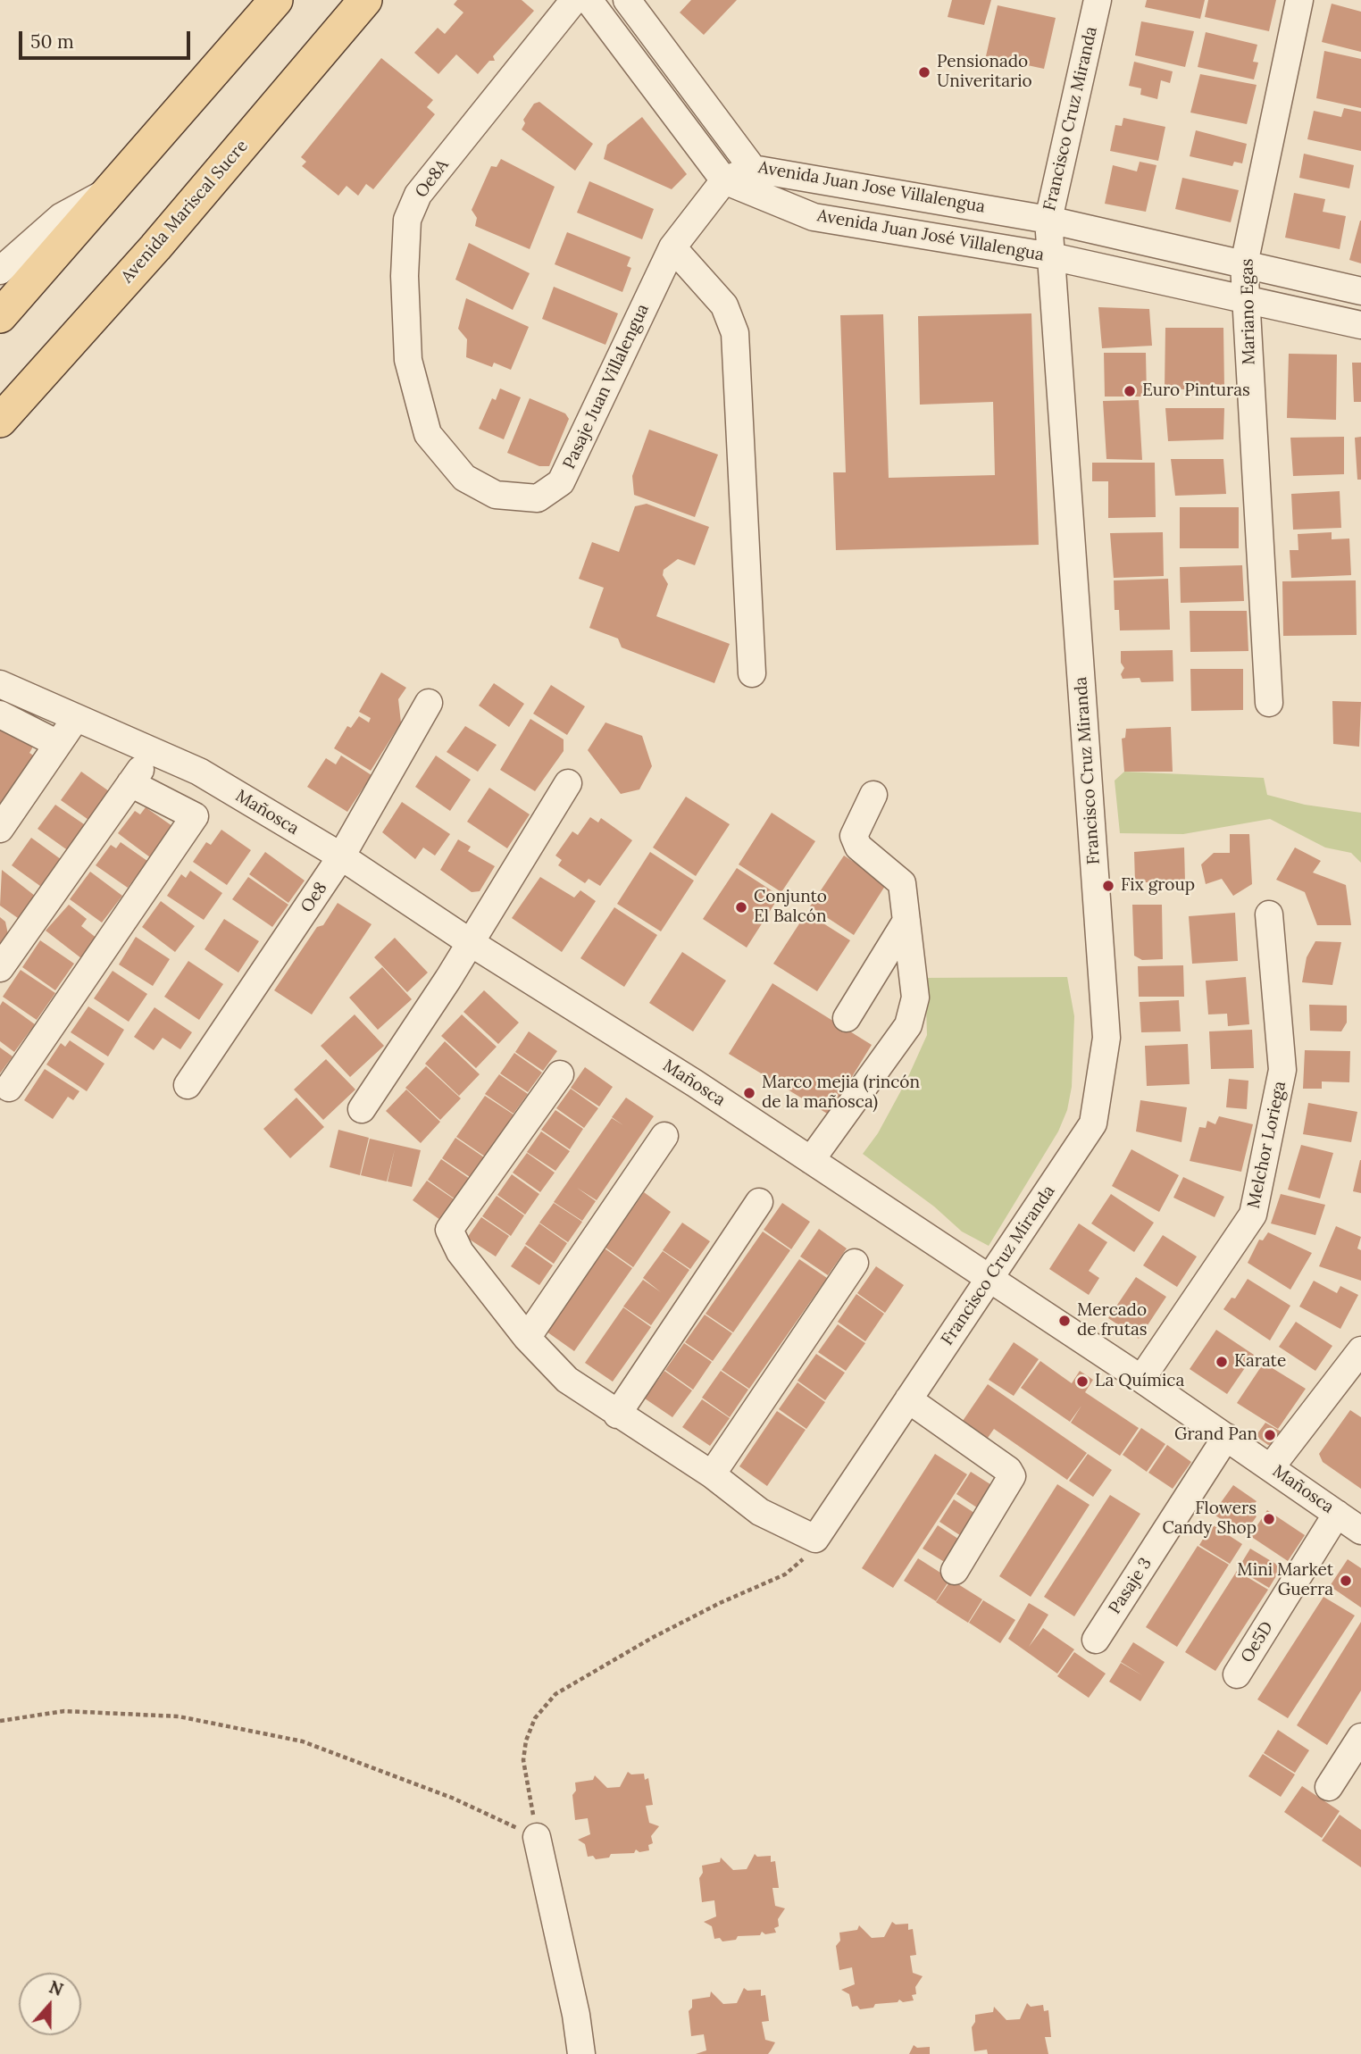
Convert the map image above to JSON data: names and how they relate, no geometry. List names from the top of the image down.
{
  "streets": {
    "main road": ["Avenida Mariscal Sucre"],
    "street": [
      "Francisco Cruz Miranda",
      "Oe8A",
      "Avenida Juan Jose Villalengua",
      "Avenida Juan José Villalengua",
      "Mariano Egas",
      "Pasaje Juan Villalengua",
      "Mañosca",
      "Oe8",
      "Melchor Loriega",
      "Pasaje 3",
      "Oe5D"
    ]
  },
  "crossings": [
    ["Francisco Cruz Miranda", "Avenida Juan Jose Villalengua"],
    ["Francisco Cruz Miranda", "Avenida Juan José Villalengua"],
    ["Francisco Cruz Miranda", "Mañosca"],
    ["Oe8A", "Pasaje Juan Villalengua"],
    ["Avenida Juan José Villalengua", "Mariano Egas"],
    ["Avenida Juan José Villalengua", "Pasaje Juan Villalengua"],
    ["Mañosca", "Oe8"],
    ["Mañosca", "Melchor Loriega"],
    ["Mañosca", "Pasaje 3"],
    ["Mañosca", "Oe5D"]
  ],
  "places": [
    "Pensionado Univeritario",
    "Euro Pinturas",
    "Fix group",
    "Conjunto El Balcón",
    "Marco mejia (rincón de la mañosca)",
    "Mercado de frutas",
    "Karate",
    "La Química",
    "Grand Pan",
    "Flowers Candy Shop",
    "Mini Market Guerra"
  ],
  "scale_bar": "50 m",
  "north": "top"
}
